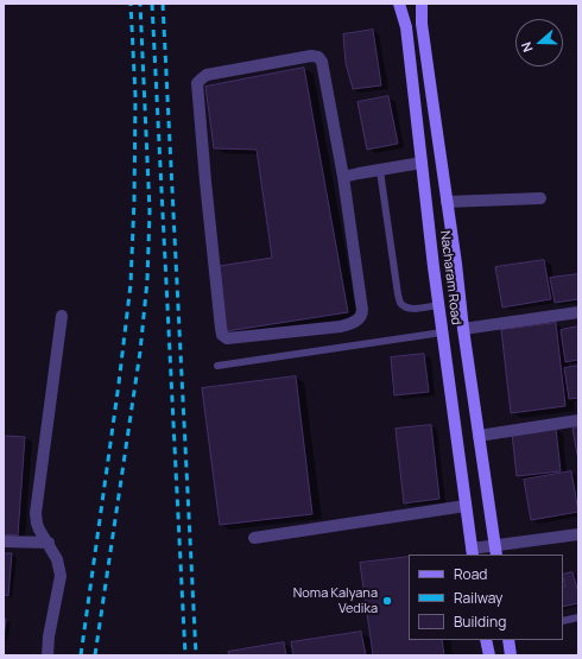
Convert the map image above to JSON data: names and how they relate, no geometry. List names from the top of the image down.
{
  "streets": {
    "main road": ["Nacharam Road"]
  },
  "places": ["Noma Kalyana Vedika"],
  "legend": ["Road", "Railway", "Building"],
  "north": "left"
}
